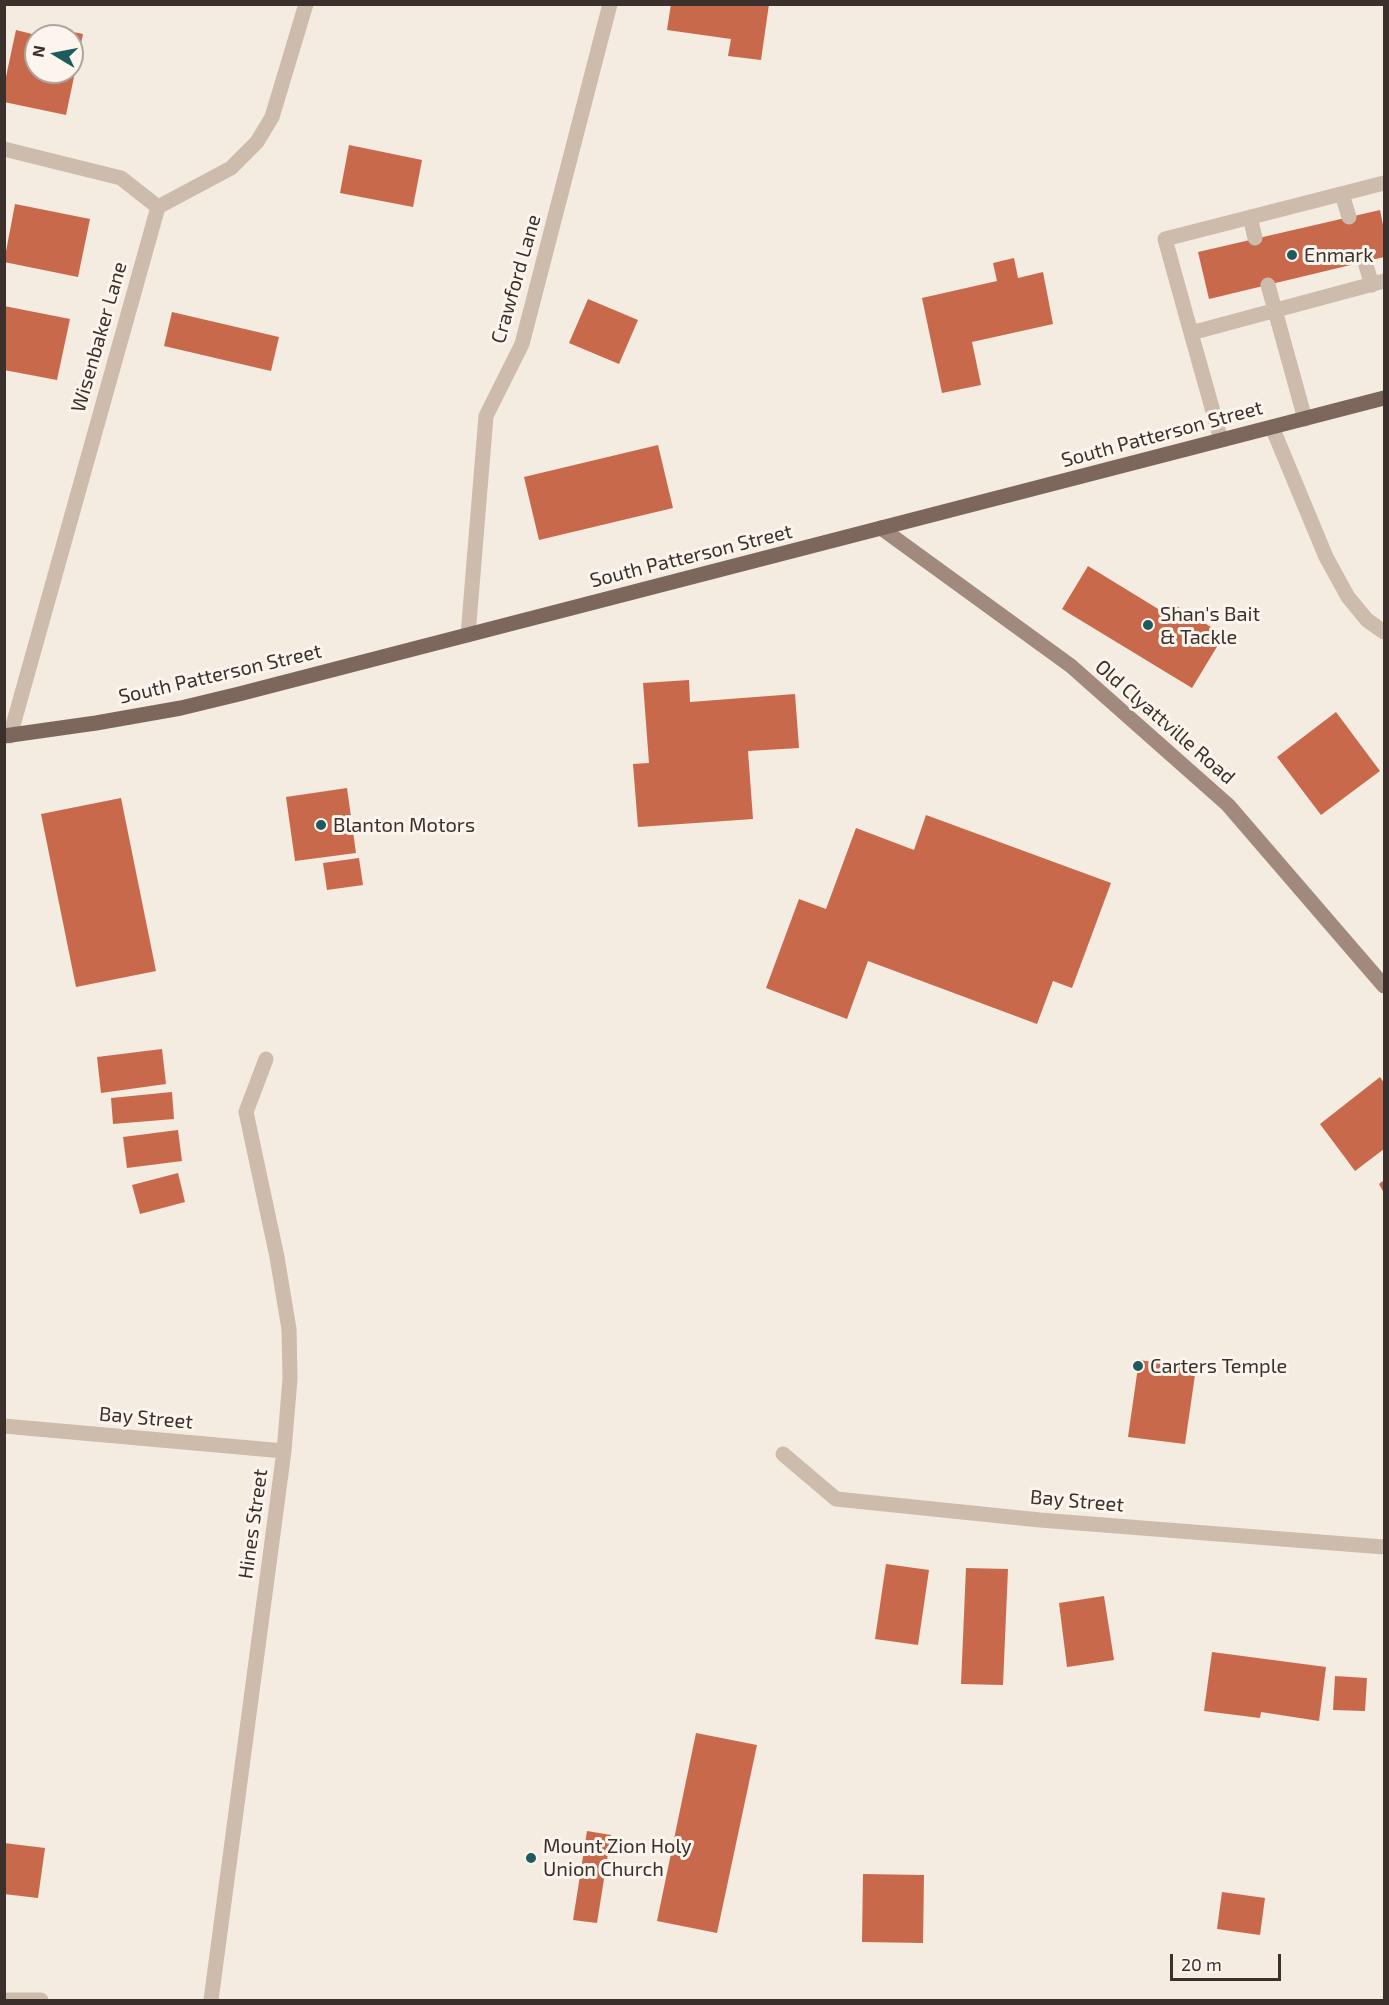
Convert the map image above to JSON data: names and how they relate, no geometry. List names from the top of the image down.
{
  "streets": {
    "main road": ["South Patterson Street"],
    "street": [
      "Crawford Lane",
      "Wisenbaker Lane",
      "Old Clyattville Road",
      "Bay Street",
      "Hines Street"
    ]
  },
  "crossings": [
    ["Crawford Lane", "South Patterson Street"],
    ["Wisenbaker Lane", "South Patterson Street"],
    ["South Patterson Street", "Old Clyattville Road"],
    ["Bay Street", "Hines Street"]
  ],
  "places": [
    "Enmark",
    "Shan's Bait & Tackle",
    "Blanton Motors",
    "Carters Temple",
    "Mount Zion Holy Union Church"
  ],
  "scale_bar": "20 m",
  "north": "left"
}
